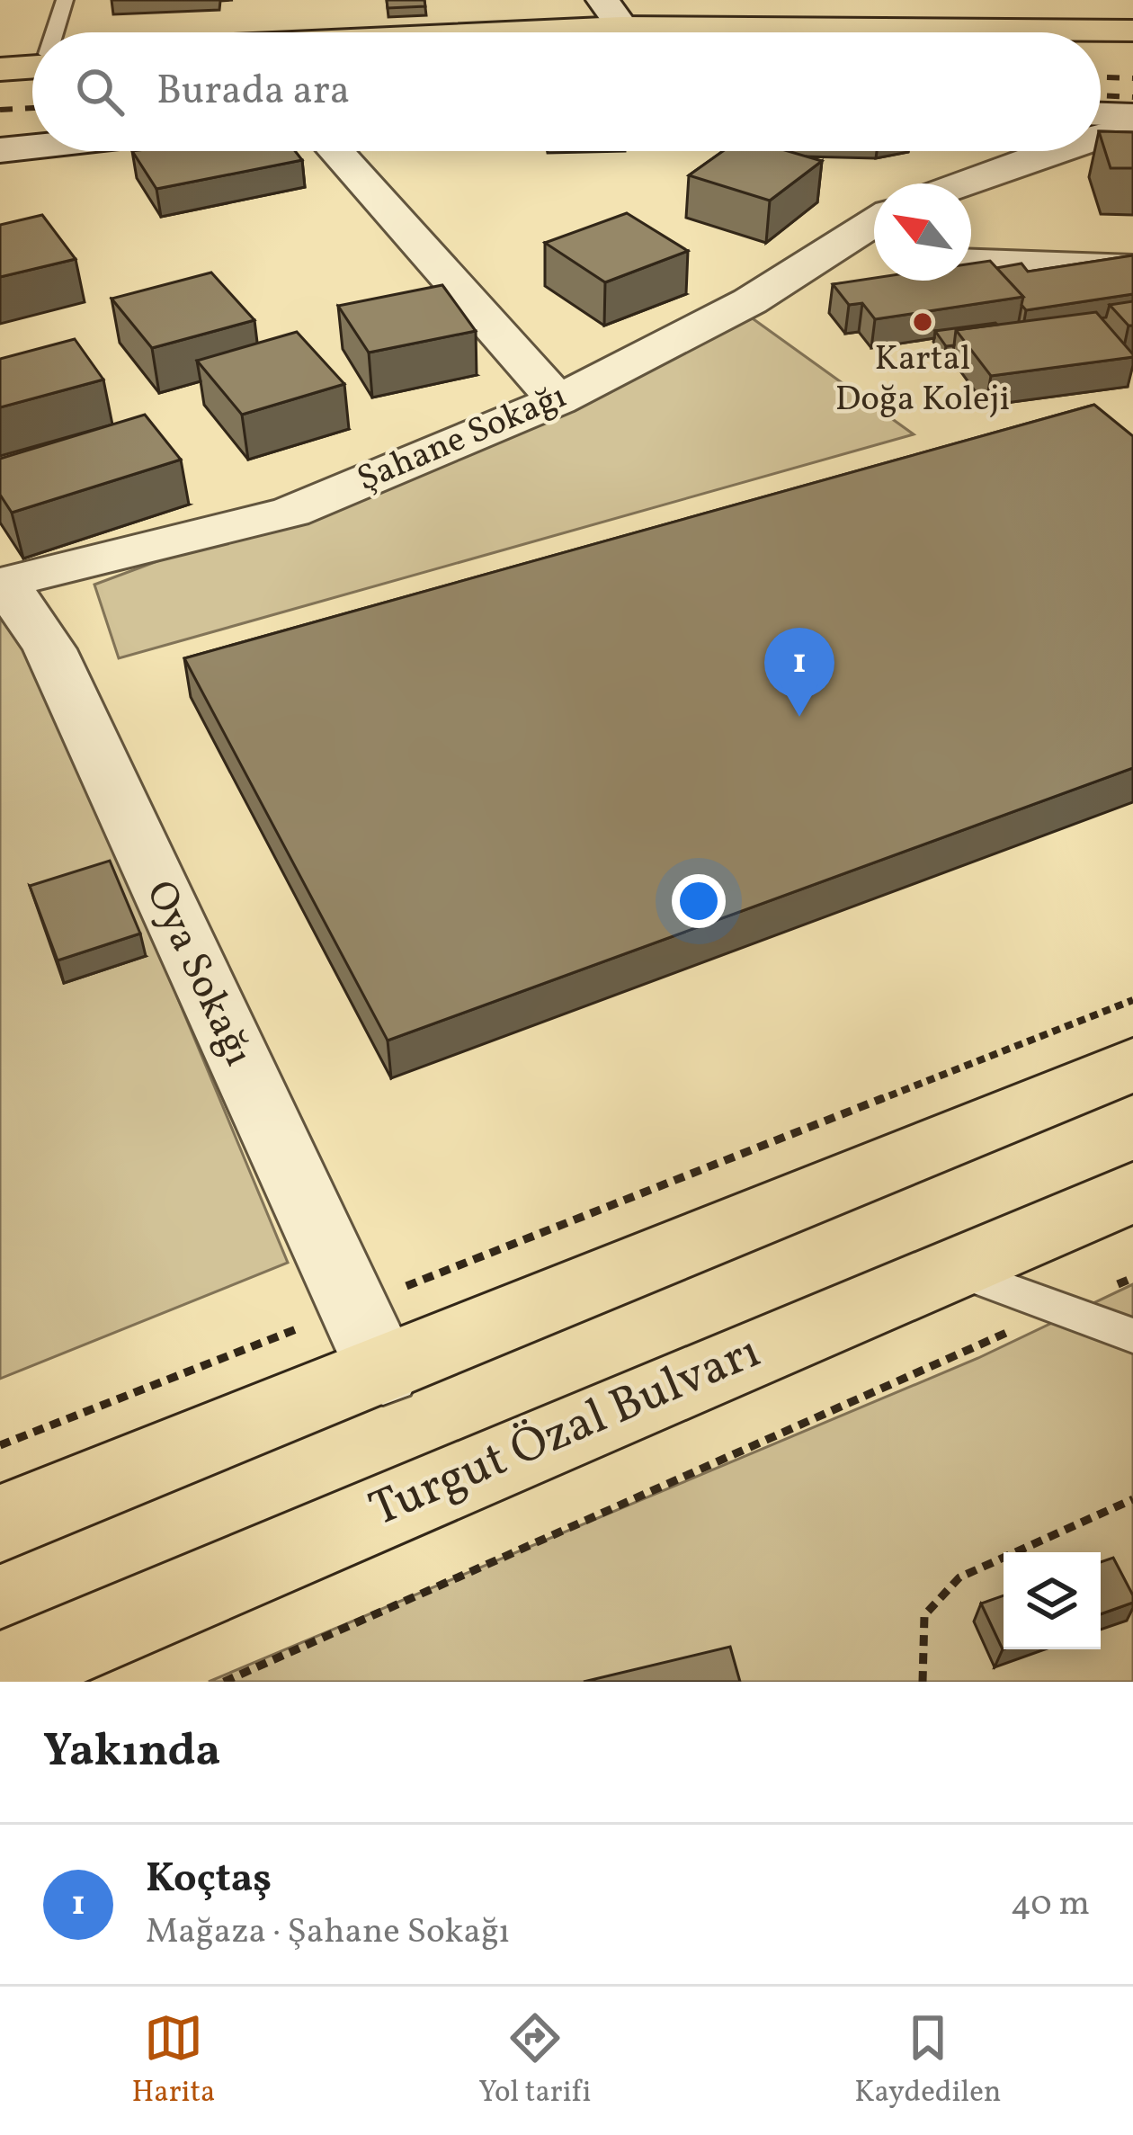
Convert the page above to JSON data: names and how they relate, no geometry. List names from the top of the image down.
{
  "streets": {
    "main road": ["Turgut Özal Bulvarı"],
    "street": ["Şahane Sokağı", "Oya Sokağı"]
  },
  "crossings": [
    ["Şahane Sokağı", "Oya Sokağı"]
  ],
  "places": ["Kartal Doğa Koleji"],
  "north": "top left",
  "page": {
    "search": "Burada ara",
    "pins": "1",
    "heading": "Yakında",
    "list": [
      {
        "mark": "1",
        "name": "Koçtaş",
        "note": "Mağaza · Şahane Sokağı",
        "value": "40 m"
      }
    ],
    "nav": ["Harita", "Yol tarifi", "Kaydedilen"]
  }
}
